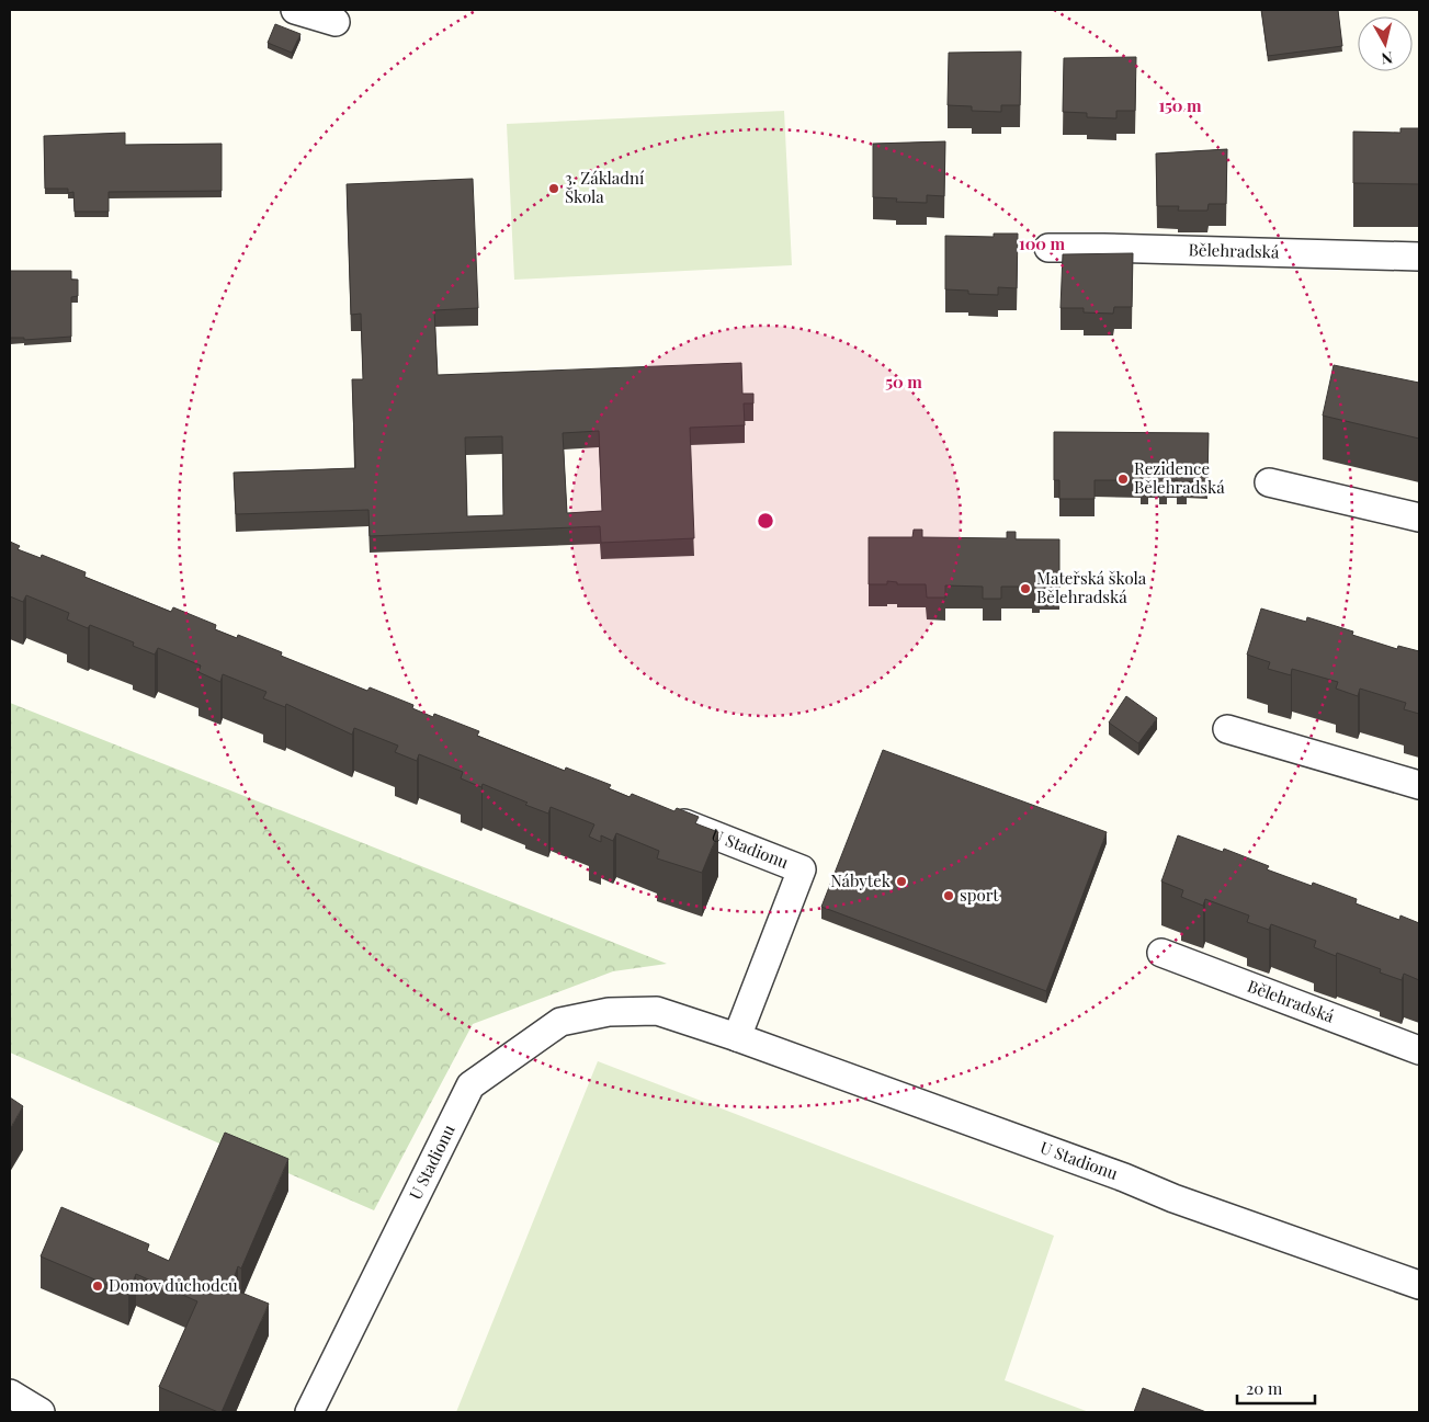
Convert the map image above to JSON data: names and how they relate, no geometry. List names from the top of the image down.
{
  "streets": {
    "street": ["Bělehradská", "U Stadionu"]
  },
  "places": [
    "3. Základní Škola",
    "Rezidence Bělehradská",
    "Mateřská škola Bělehradská",
    "Nábytek",
    "sport",
    "Domov důchodců"
  ],
  "scale_bar": "20 m",
  "north": "bottom",
  "rings": ["150 m", "100 m", "50 m"]
}
